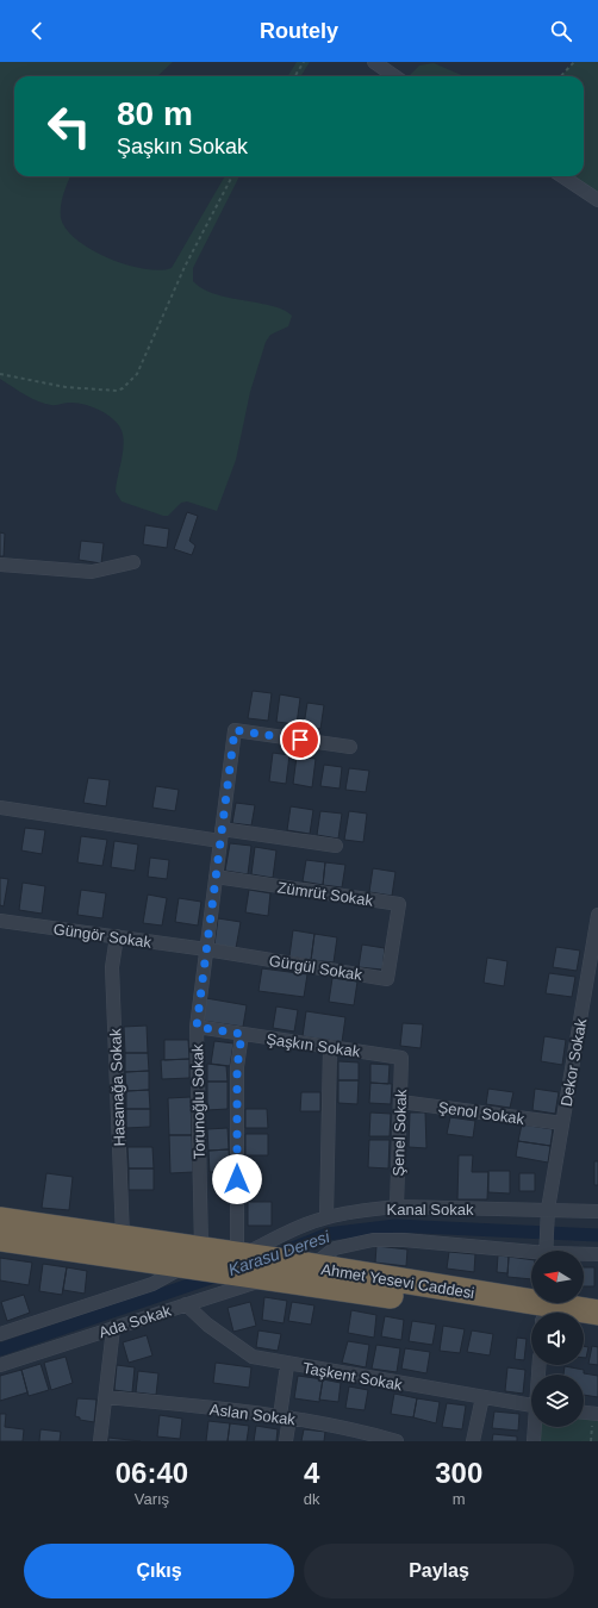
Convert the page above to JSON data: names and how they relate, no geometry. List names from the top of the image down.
{
  "streets": {
    "highway": ["Ahmet Yesevi Caddesi"],
    "street": [
      "Zümrüt Sokak",
      "Güngör Sokak",
      "Gürgül Sokak",
      "Şaşkın Sokak",
      "Dekor Sokak",
      "Hasanağa Sokak",
      "Torunoğlu Sokak",
      "Şenol Sokak",
      "Şenel Sokak",
      "Kanal Sokak",
      "Ada Sokak",
      "Taşkent Sokak",
      "Aslan Sokak"
    ]
  },
  "crossings": [
    ["Zümrüt Sokak", "Gürgül Sokak"],
    ["Zümrüt Sokak", "Torunoğlu Sokak"],
    ["Güngör Sokak", "Gürgül Sokak"],
    ["Güngör Sokak", "Hasanağa Sokak"],
    ["Güngör Sokak", "Torunoğlu Sokak"],
    ["Gürgül Sokak", "Torunoğlu Sokak"],
    ["Şaşkın Sokak", "Torunoğlu Sokak"],
    ["Şaşkın Sokak", "Şenel Sokak"],
    ["Dekor Sokak", "Şenol Sokak"],
    ["Dekor Sokak", "Kanal Sokak"],
    ["Hasanağa Sokak", "Ahmet Yesevi Caddesi"],
    ["Torunoğlu Sokak", "Ahmet Yesevi Caddesi"],
    ["Torunoğlu Sokak", "Ada Sokak"],
    ["Şenol Sokak", "Şenel Sokak"],
    ["Şenel Sokak", "Kanal Sokak"],
    ["Kanal Sokak", "Ahmet Yesevi Caddesi"],
    ["Ahmet Yesevi Caddesi", "Ada Sokak"],
    ["Ada Sokak", "Taşkent Sokak"]
  ],
  "water": ["Karasu Deresi"],
  "north": "left",
  "page": {
    "header": "Routely",
    "turn": ["80 m", "Şaşkın Sokak"],
    "eta": [
      "06:40",
      "Varış",
      "4",
      "dk",
      "300",
      "m"
    ],
    "buttons": ["Çıkış", "Paylaş"]
  }
}
